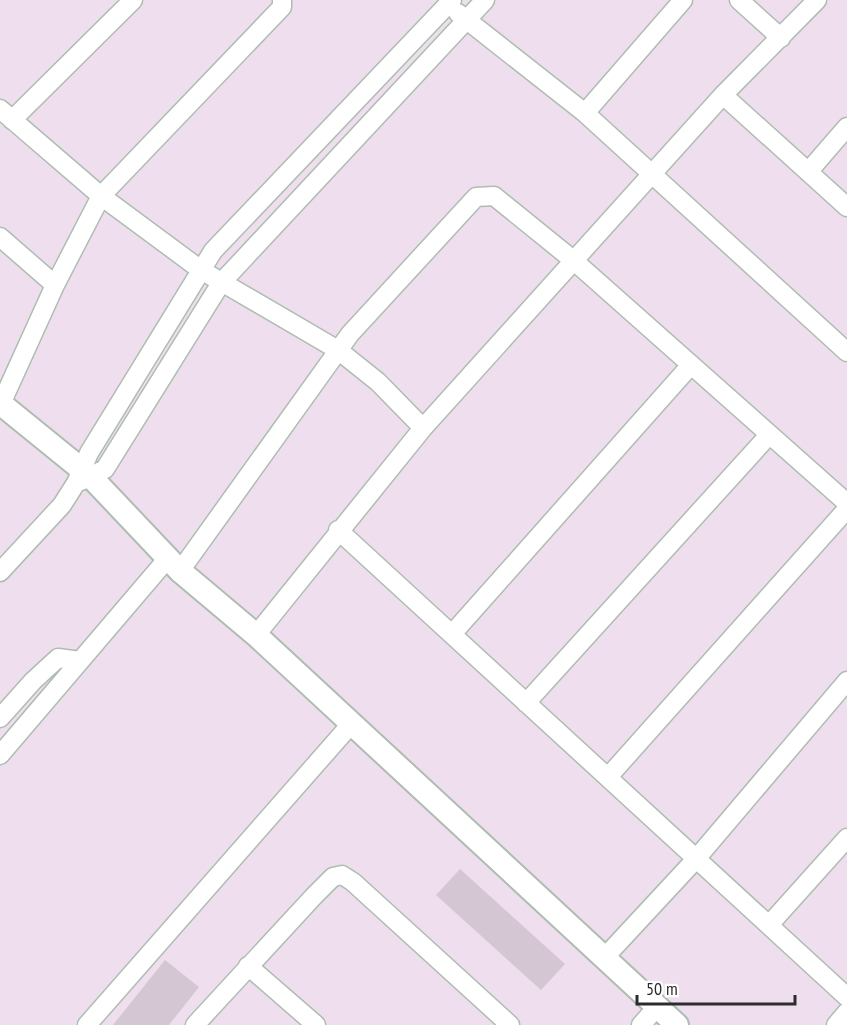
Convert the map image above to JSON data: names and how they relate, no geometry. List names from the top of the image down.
{
  "scale_bar": "50 m"
}
